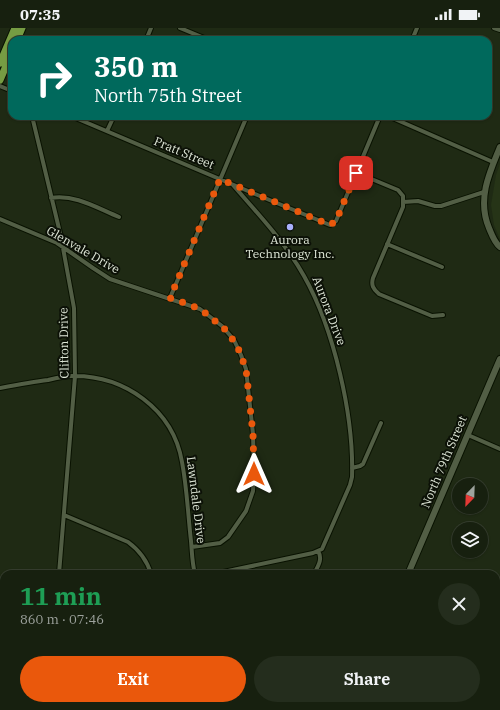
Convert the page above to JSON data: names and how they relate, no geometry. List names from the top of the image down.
{
  "streets": {
    "street": [
      "Pratt Street",
      "Glenvale Drive",
      "Aurora Drive",
      "Clifton Drive",
      "North 79th Street",
      "Lawndale Drive"
    ]
  },
  "crossings": [
    ["Pratt Street", "Aurora Drive"],
    ["Glenvale Drive", "Clifton Drive"],
    ["Glenvale Drive", "Lawndale Drive"],
    ["Clifton Drive", "Lawndale Drive"]
  ],
  "places": ["Aurora Technology Inc."],
  "north": "bottom left",
  "page": {
    "status": "07:35",
    "turn": ["350 m", "North 75th Street"],
    "heading": ["11 min", "860 m · 07:46"],
    "buttons": ["Exit", "Share"]
  }
}
